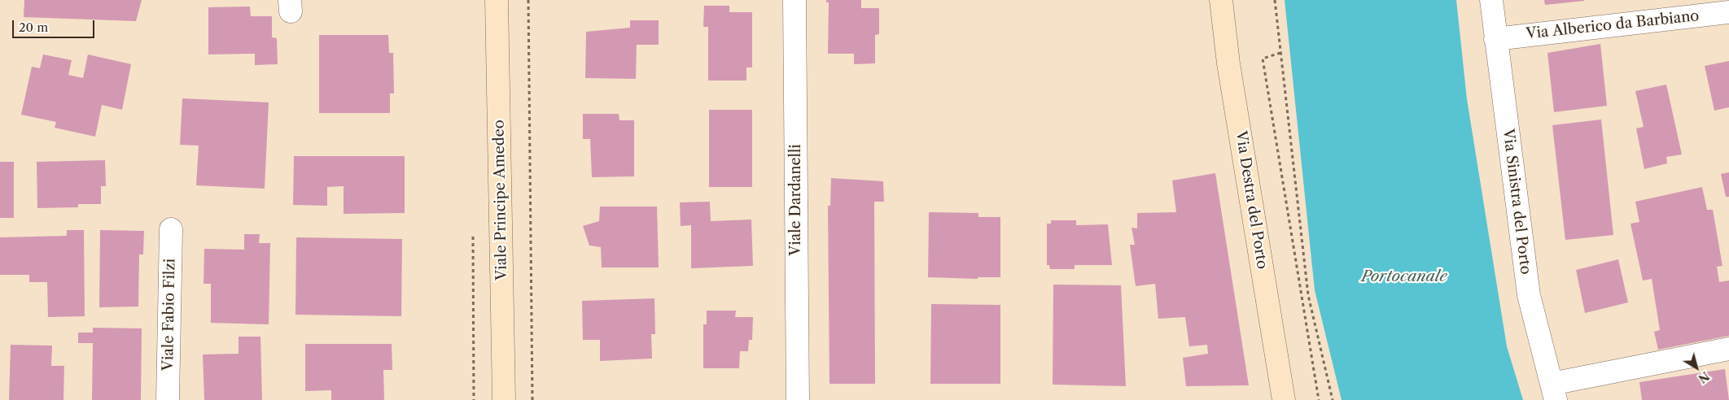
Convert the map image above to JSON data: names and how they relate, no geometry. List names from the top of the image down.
{
  "streets": {
    "street": [
      "Via Alberico da Barbiano",
      "Viale Principe Amedeo",
      "Viale Dardanelli",
      "Via Destra del Porto",
      "Via Sinistra del Porto",
      "Viale Fabio Filzi"
    ]
  },
  "crossings": [
    ["Via Alberico da Barbiano", "Via Sinistra del Porto"]
  ],
  "water": ["Portocanale"],
  "scale_bar": "20 m",
  "north": "bottom right"
}
